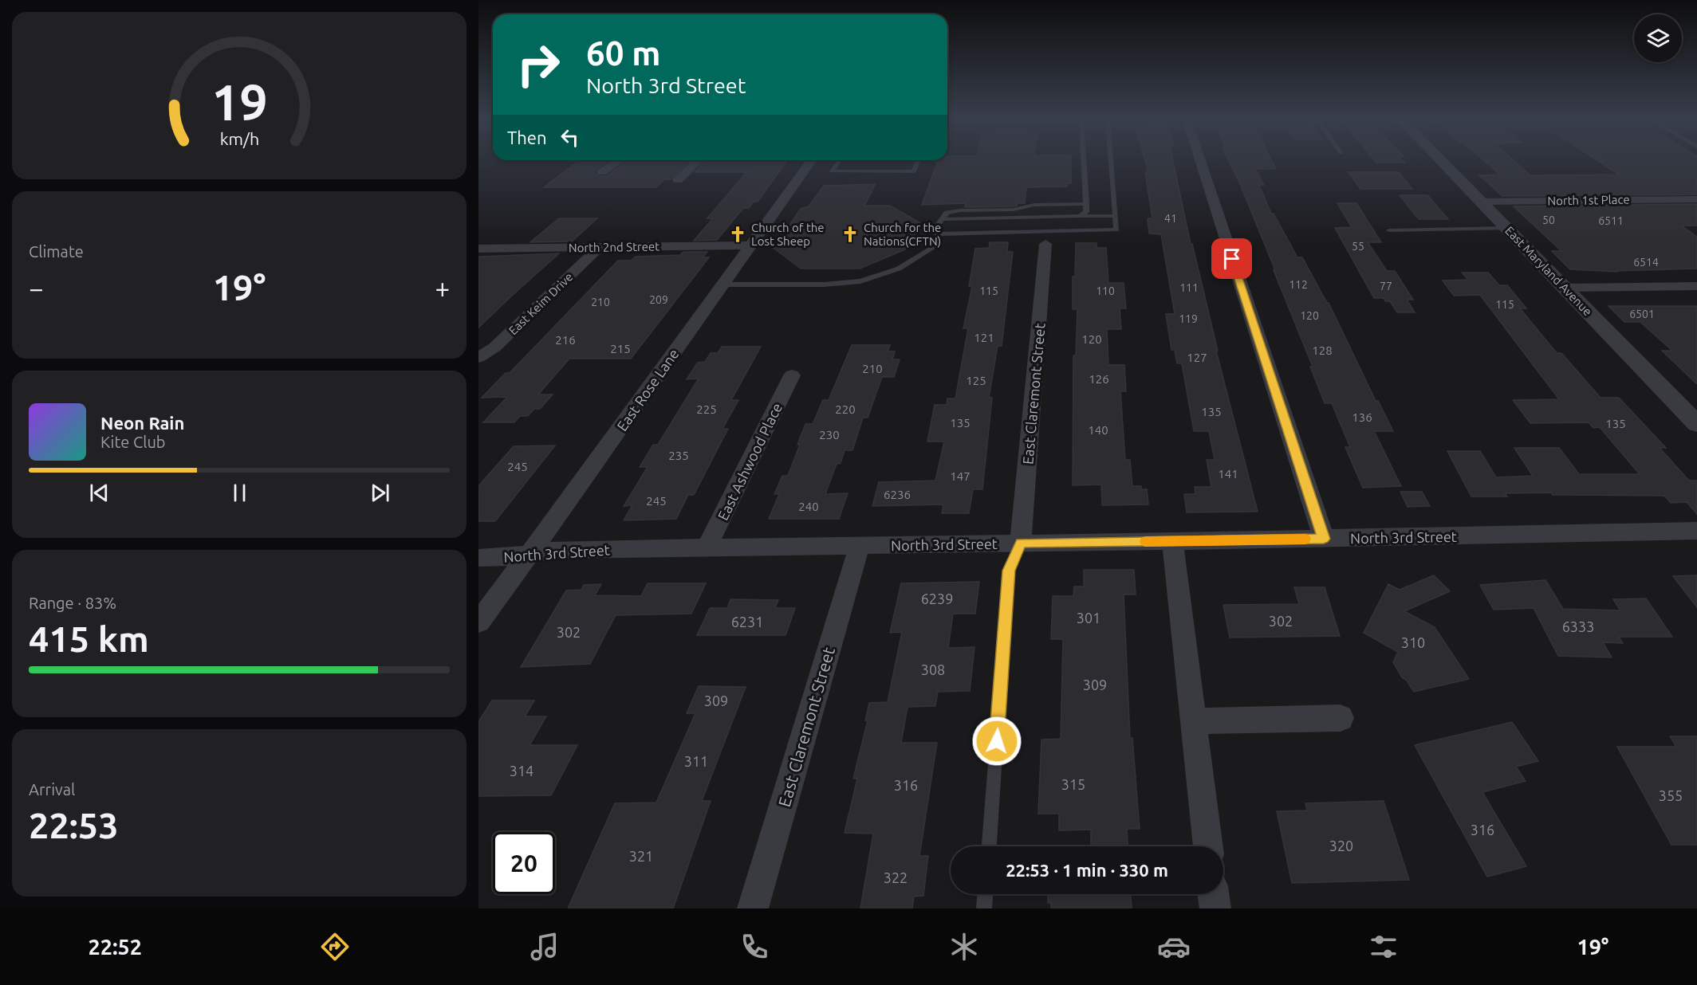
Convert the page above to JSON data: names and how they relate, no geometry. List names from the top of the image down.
{
  "streets": {
    "street": [
      "North 1st Place",
      "North 2nd Street",
      "East Maryland Avenue",
      "East Keim Drive",
      "East Rose Lane",
      "East Claremont Street",
      "East Ashwood Place",
      "North 3rd Street"
    ]
  },
  "crossings": [
    ["North 1st Place", "East Maryland Avenue"],
    ["North 2nd Street", "East Keim Drive"],
    ["North 2nd Street", "East Rose Lane"],
    ["East Rose Lane", "North 3rd Street"],
    ["East Claremont Street", "North 3rd Street"],
    ["East Ashwood Place", "North 3rd Street"]
  ],
  "places": {
    "church": ["Church of the Lost Sheep", "Church for the Nations(CFTN)"]
  },
  "house_numbers": [
    "41",
    "50",
    "6511",
    "55",
    "6514",
    "112",
    "77",
    "111",
    "115",
    "110",
    "209",
    "210",
    "115",
    "6501",
    "120",
    "119",
    "121",
    "120",
    "216",
    "215",
    "128",
    "127",
    "210",
    "126",
    "125",
    "225",
    "220",
    "135",
    "136",
    "135",
    "135",
    "140",
    "230",
    "235",
    "245",
    "141",
    "147",
    "6236",
    "245",
    "240",
    "6239",
    "301",
    "302",
    "6231",
    "6333",
    "302",
    "310",
    "308",
    "309",
    "309",
    "311",
    "314",
    "315",
    "316",
    "355",
    "316",
    "320",
    "321",
    "322"
  ],
  "page": {
    "turn": ["60 m", "North 3rd Street"],
    "then": "Then",
    "tile": [
      "Climate",
      ["Range · 83%", "415 km"],
      ["Arrival", "22:53"]
    ],
    "heat": ["−", "19°", "+"],
    "song": ["Neon Rain", "Kite Club"],
    "limit": "20",
    "trip": "22:53 · 1 min · 330 m",
    "tabs": ["22:52", "19°"],
    "gauge": ["19", "km/h"]
  }
}
